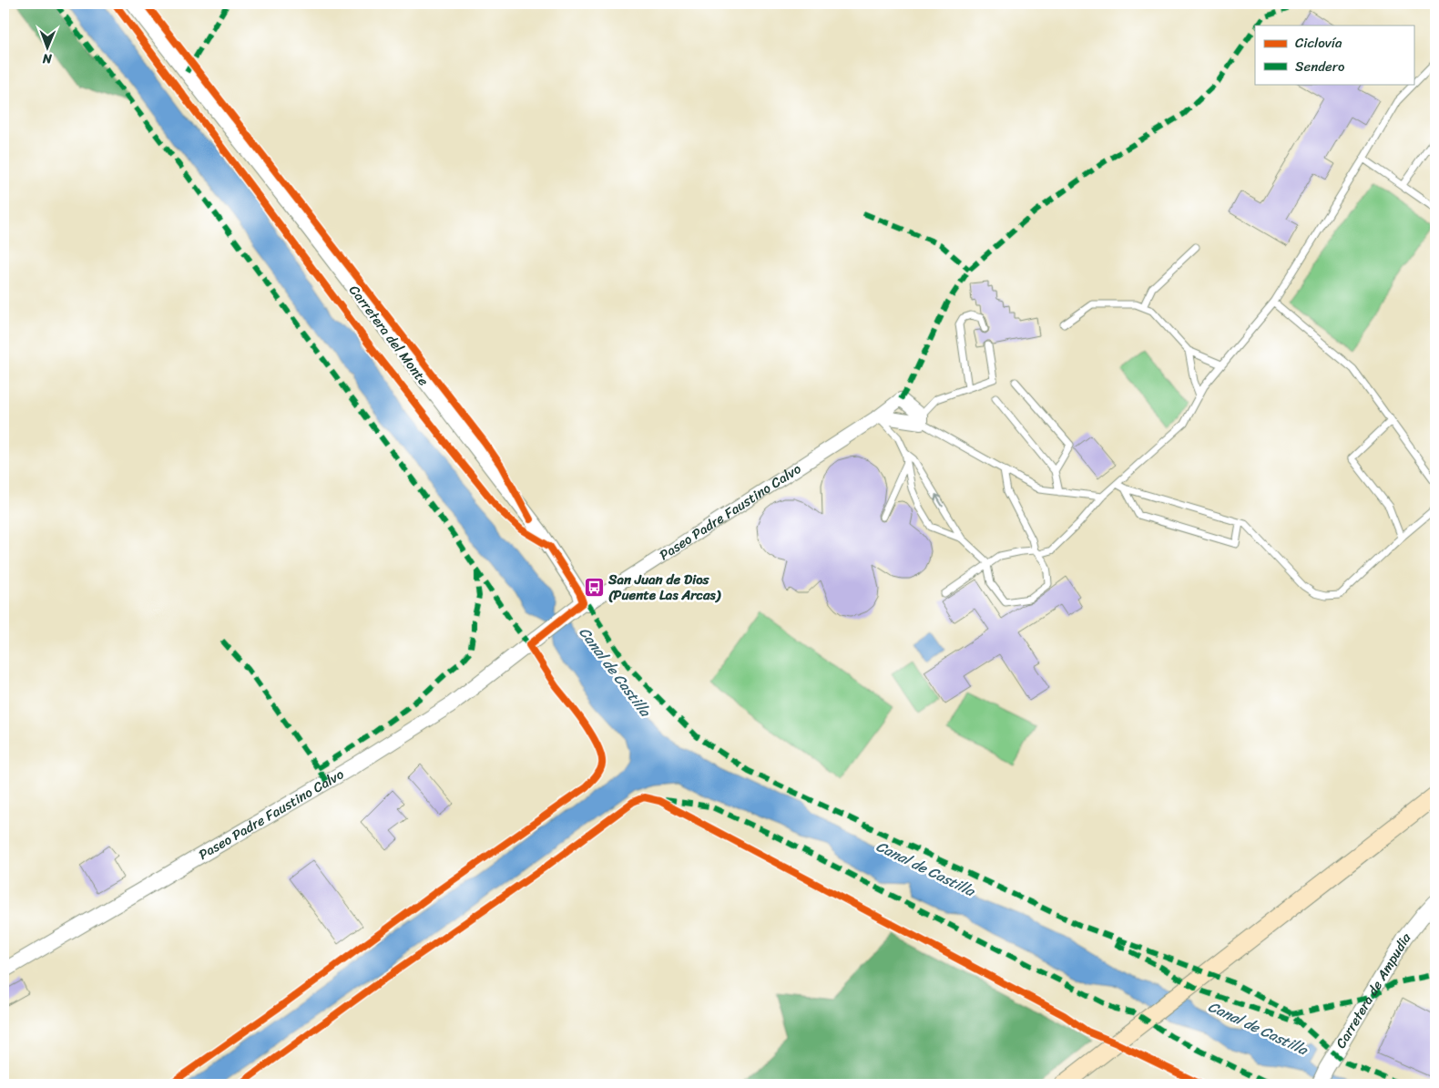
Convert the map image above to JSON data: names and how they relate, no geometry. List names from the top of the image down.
{
  "streets": {
    "street": ["Carretera del Monte", "Paseo Padre Faustino Calvo", "Carretera de Ampudia"]
  },
  "crossings": [
    ["Carretera del Monte", "Paseo Padre Faustino Calvo"]
  ],
  "water": ["Canal de Castilla"],
  "places": {
    "bus stop": ["San Juan de Dios (Puente Las Arcas)"]
  },
  "legend": ["Ciclovía", "Sendero"],
  "north": "bottom"
}
